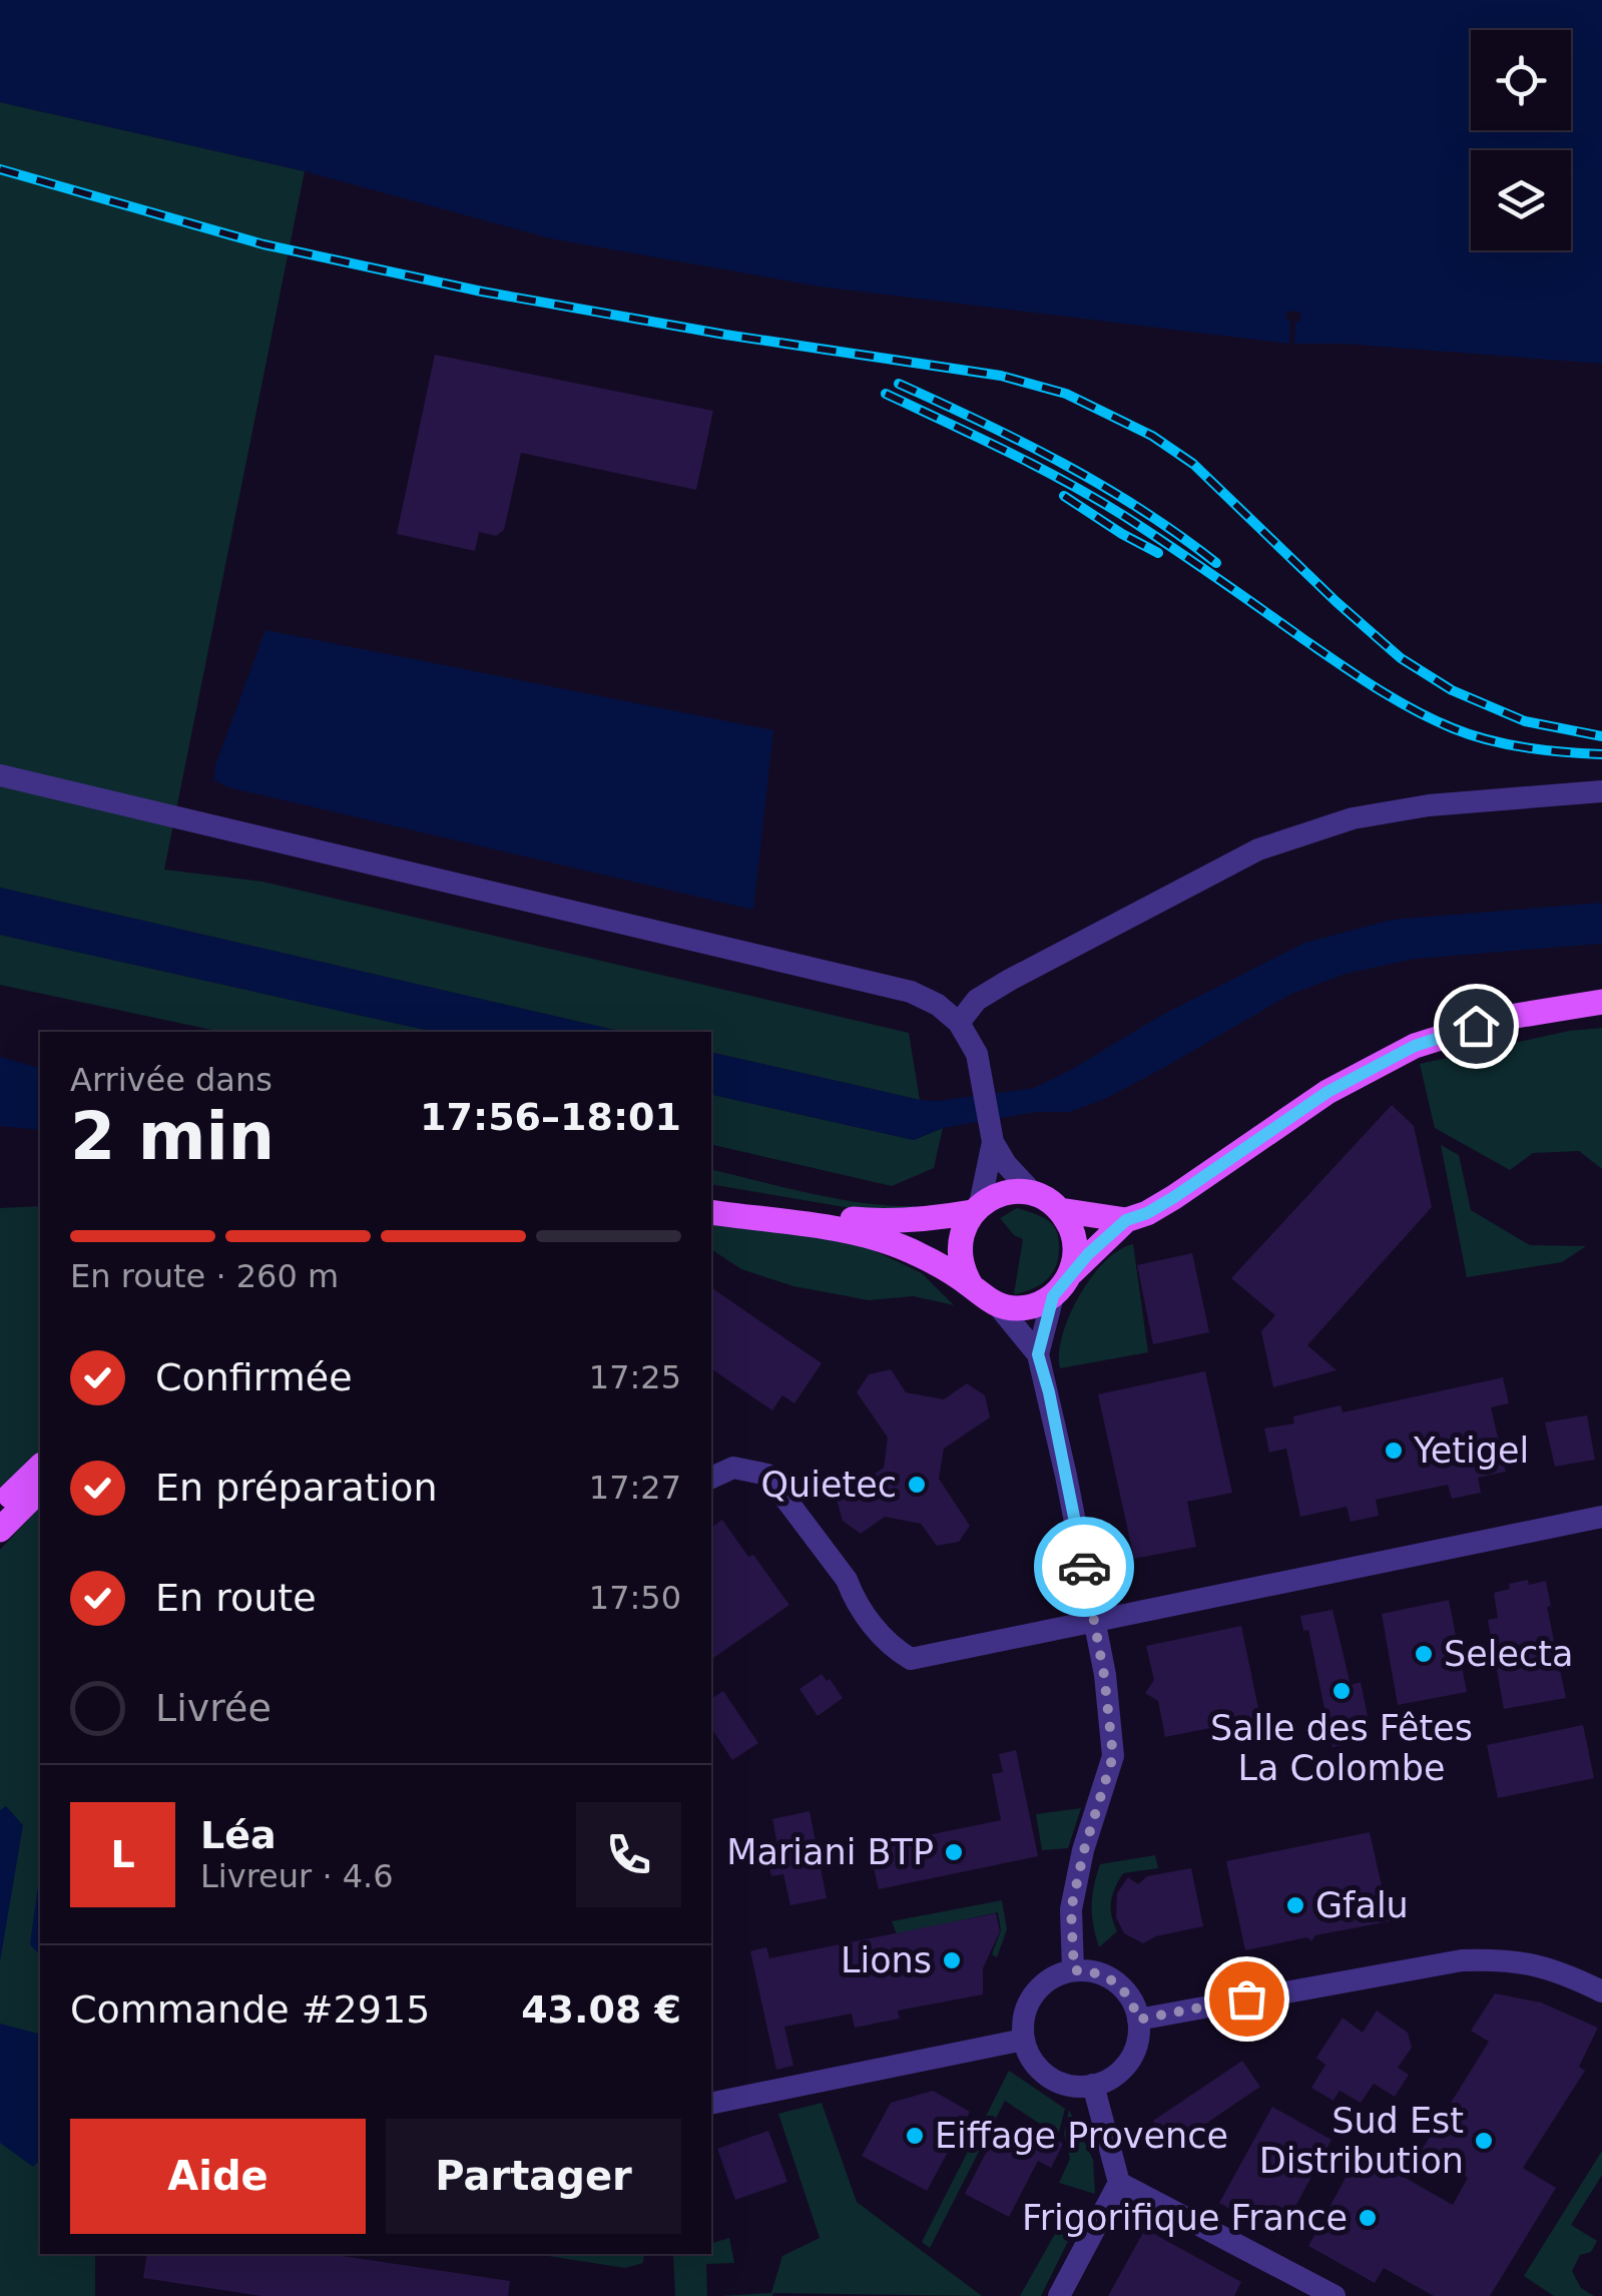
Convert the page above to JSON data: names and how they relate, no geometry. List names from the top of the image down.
{
  "places": [
    "Yetigel",
    "Quietec",
    "Selecta",
    "Salle des Fêtes La Colombe",
    "Mariani BTP",
    "Gfalu",
    "Lions",
    "Eiffage Provence",
    "Sud Est Distribution",
    "Frigorifique France"
  ],
  "page": {
    "heading": ["2 min", "Arrivée dans", "17:56–18:01"],
    "panel": [
      "Léa",
      "Livreur · 4.6",
      "Commande #2915",
      "43.08 €"
    ],
    "bar": "En route · 260 m",
    "list": [
      ["Confirmée", "17:25"],
      ["En préparation", "17:27"],
      ["En route", "17:50"],
      "Livrée"
    ],
    "round": "L",
    "buttons": ["Aide", "Partager"]
  }
}
